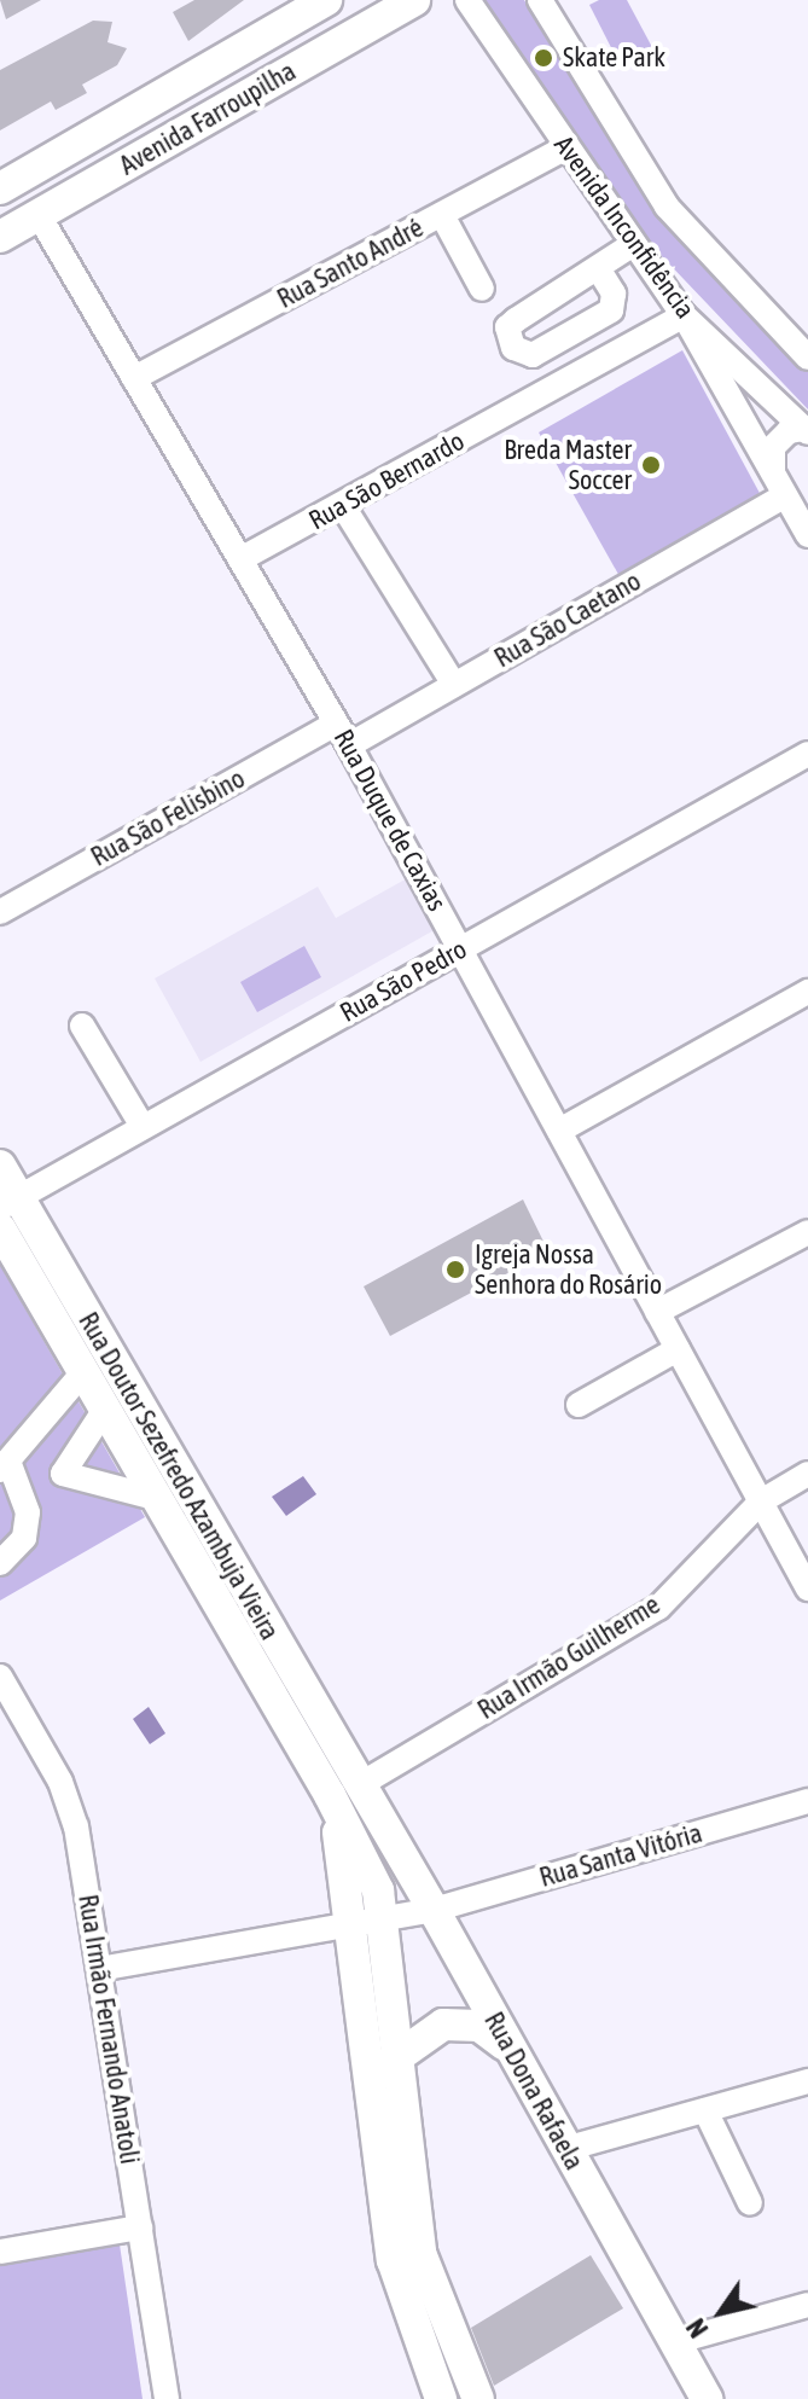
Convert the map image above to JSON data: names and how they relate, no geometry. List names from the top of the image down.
{
  "streets": {
    "main road": ["Avenida Farroupilha", "Rua Doutor Sezefredo Azambuja Vieira", "Rua Dona Rafaela"],
    "street": [
      "Avenida Inconfidência",
      "Rua Santo André",
      "Rua São Bernardo",
      "Rua São Caetano",
      "Rua São Felisbino",
      "Rua Duque de Caxias",
      "Rua São Pedro",
      "Rua Irmão Guilherme",
      "Rua Santa Vitória",
      "Rua Irmão Fernando Anatoli"
    ]
  },
  "crossings": [
    ["Avenida Farroupilha", "Rua Duque de Caxias"],
    ["Avenida Inconfidência", "Rua Santo André"],
    ["Avenida Inconfidência", "Rua São Bernardo"],
    ["Rua Santo André", "Rua Duque de Caxias"],
    ["Rua São Bernardo", "Rua Duque de Caxias"],
    ["Rua São Caetano", "Rua Duque de Caxias"],
    ["Rua São Felisbino", "Rua Duque de Caxias"],
    ["Rua Duque de Caxias", "Rua São Pedro"],
    ["Rua Duque de Caxias", "Rua Irmão Guilherme"],
    ["Rua São Pedro", "Rua Doutor Sezefredo Azambuja Vieira"],
    ["Rua Doutor Sezefredo Azambuja Vieira", "Rua Irmão Guilherme"],
    ["Rua Doutor Sezefredo Azambuja Vieira", "Rua Santa Vitória"],
    ["Rua Doutor Sezefredo Azambuja Vieira", "Rua Dona Rafaela"],
    ["Rua Irmão Guilherme", "Rua Dona Rafaela"],
    ["Rua Santa Vitória", "Rua Irmão Fernando Anatoli"],
    ["Rua Santa Vitória", "Rua Dona Rafaela"]
  ],
  "places": ["Skate Park", "Breda Master Soccer", "Igreja Nossa Senhora do Rosário"],
  "north": "bottom left"
}
